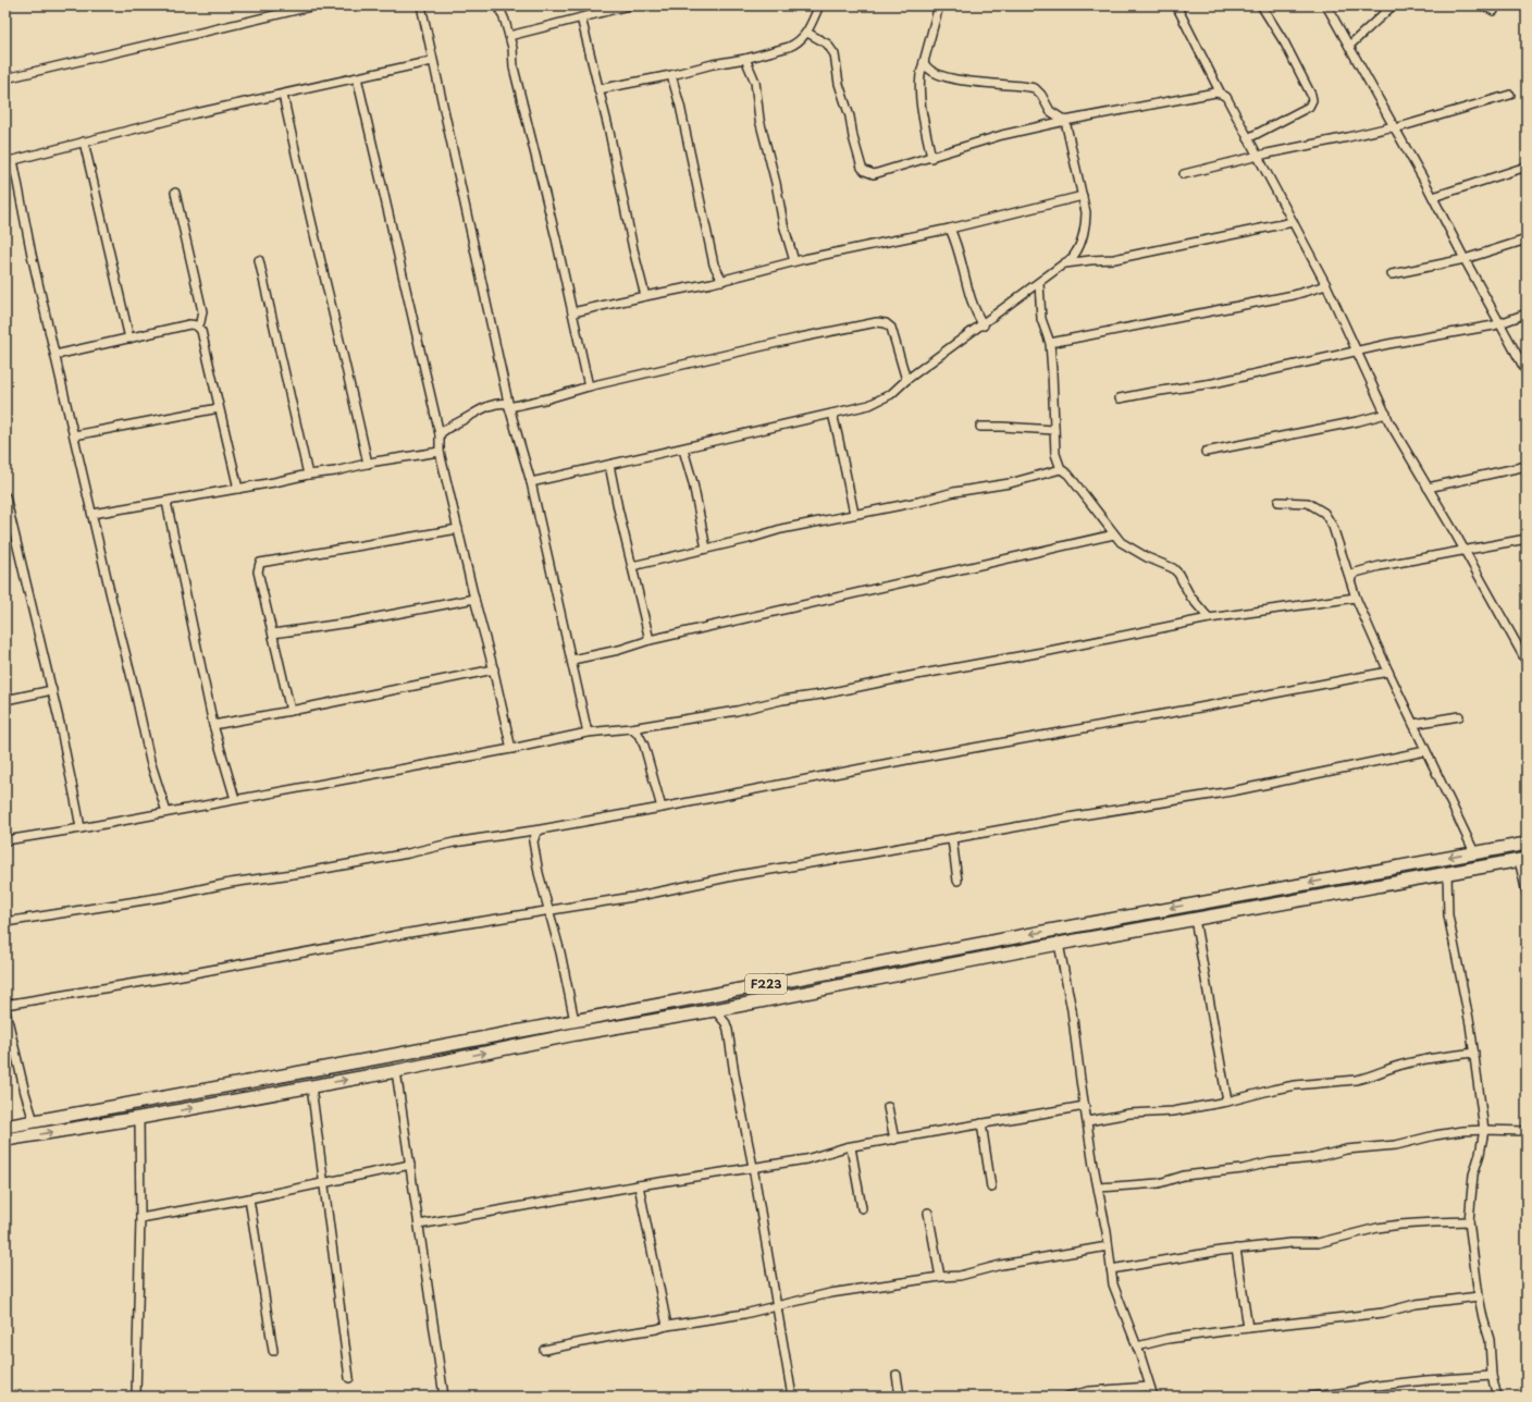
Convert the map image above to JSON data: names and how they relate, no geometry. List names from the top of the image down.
{
  "streets": {
    "main road": ["F223"]
  }
}
